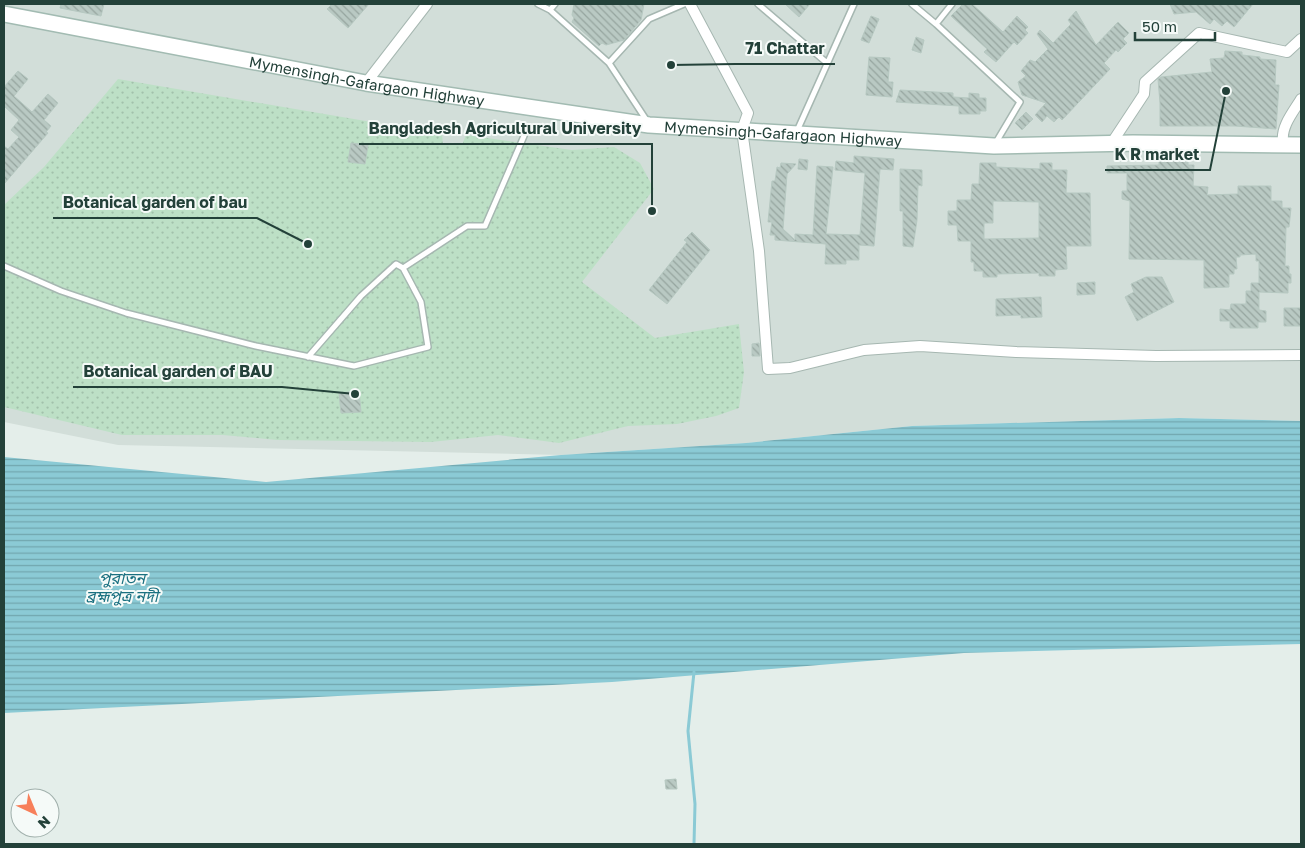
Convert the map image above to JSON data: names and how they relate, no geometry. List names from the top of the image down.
{
  "streets": {
    "main road": ["Mymensingh-Gafargaon Highway"]
  },
  "water": ["পুরাতন ব্রহ্মপুত্র নদী"],
  "places": [
    "71 Chattar",
    "K R market",
    "Bangladesh Agricultural University",
    "Botanical garden of bau",
    "Botanical garden of BAU"
  ],
  "scale_bar": "50 m",
  "north": "bottom right"
}
